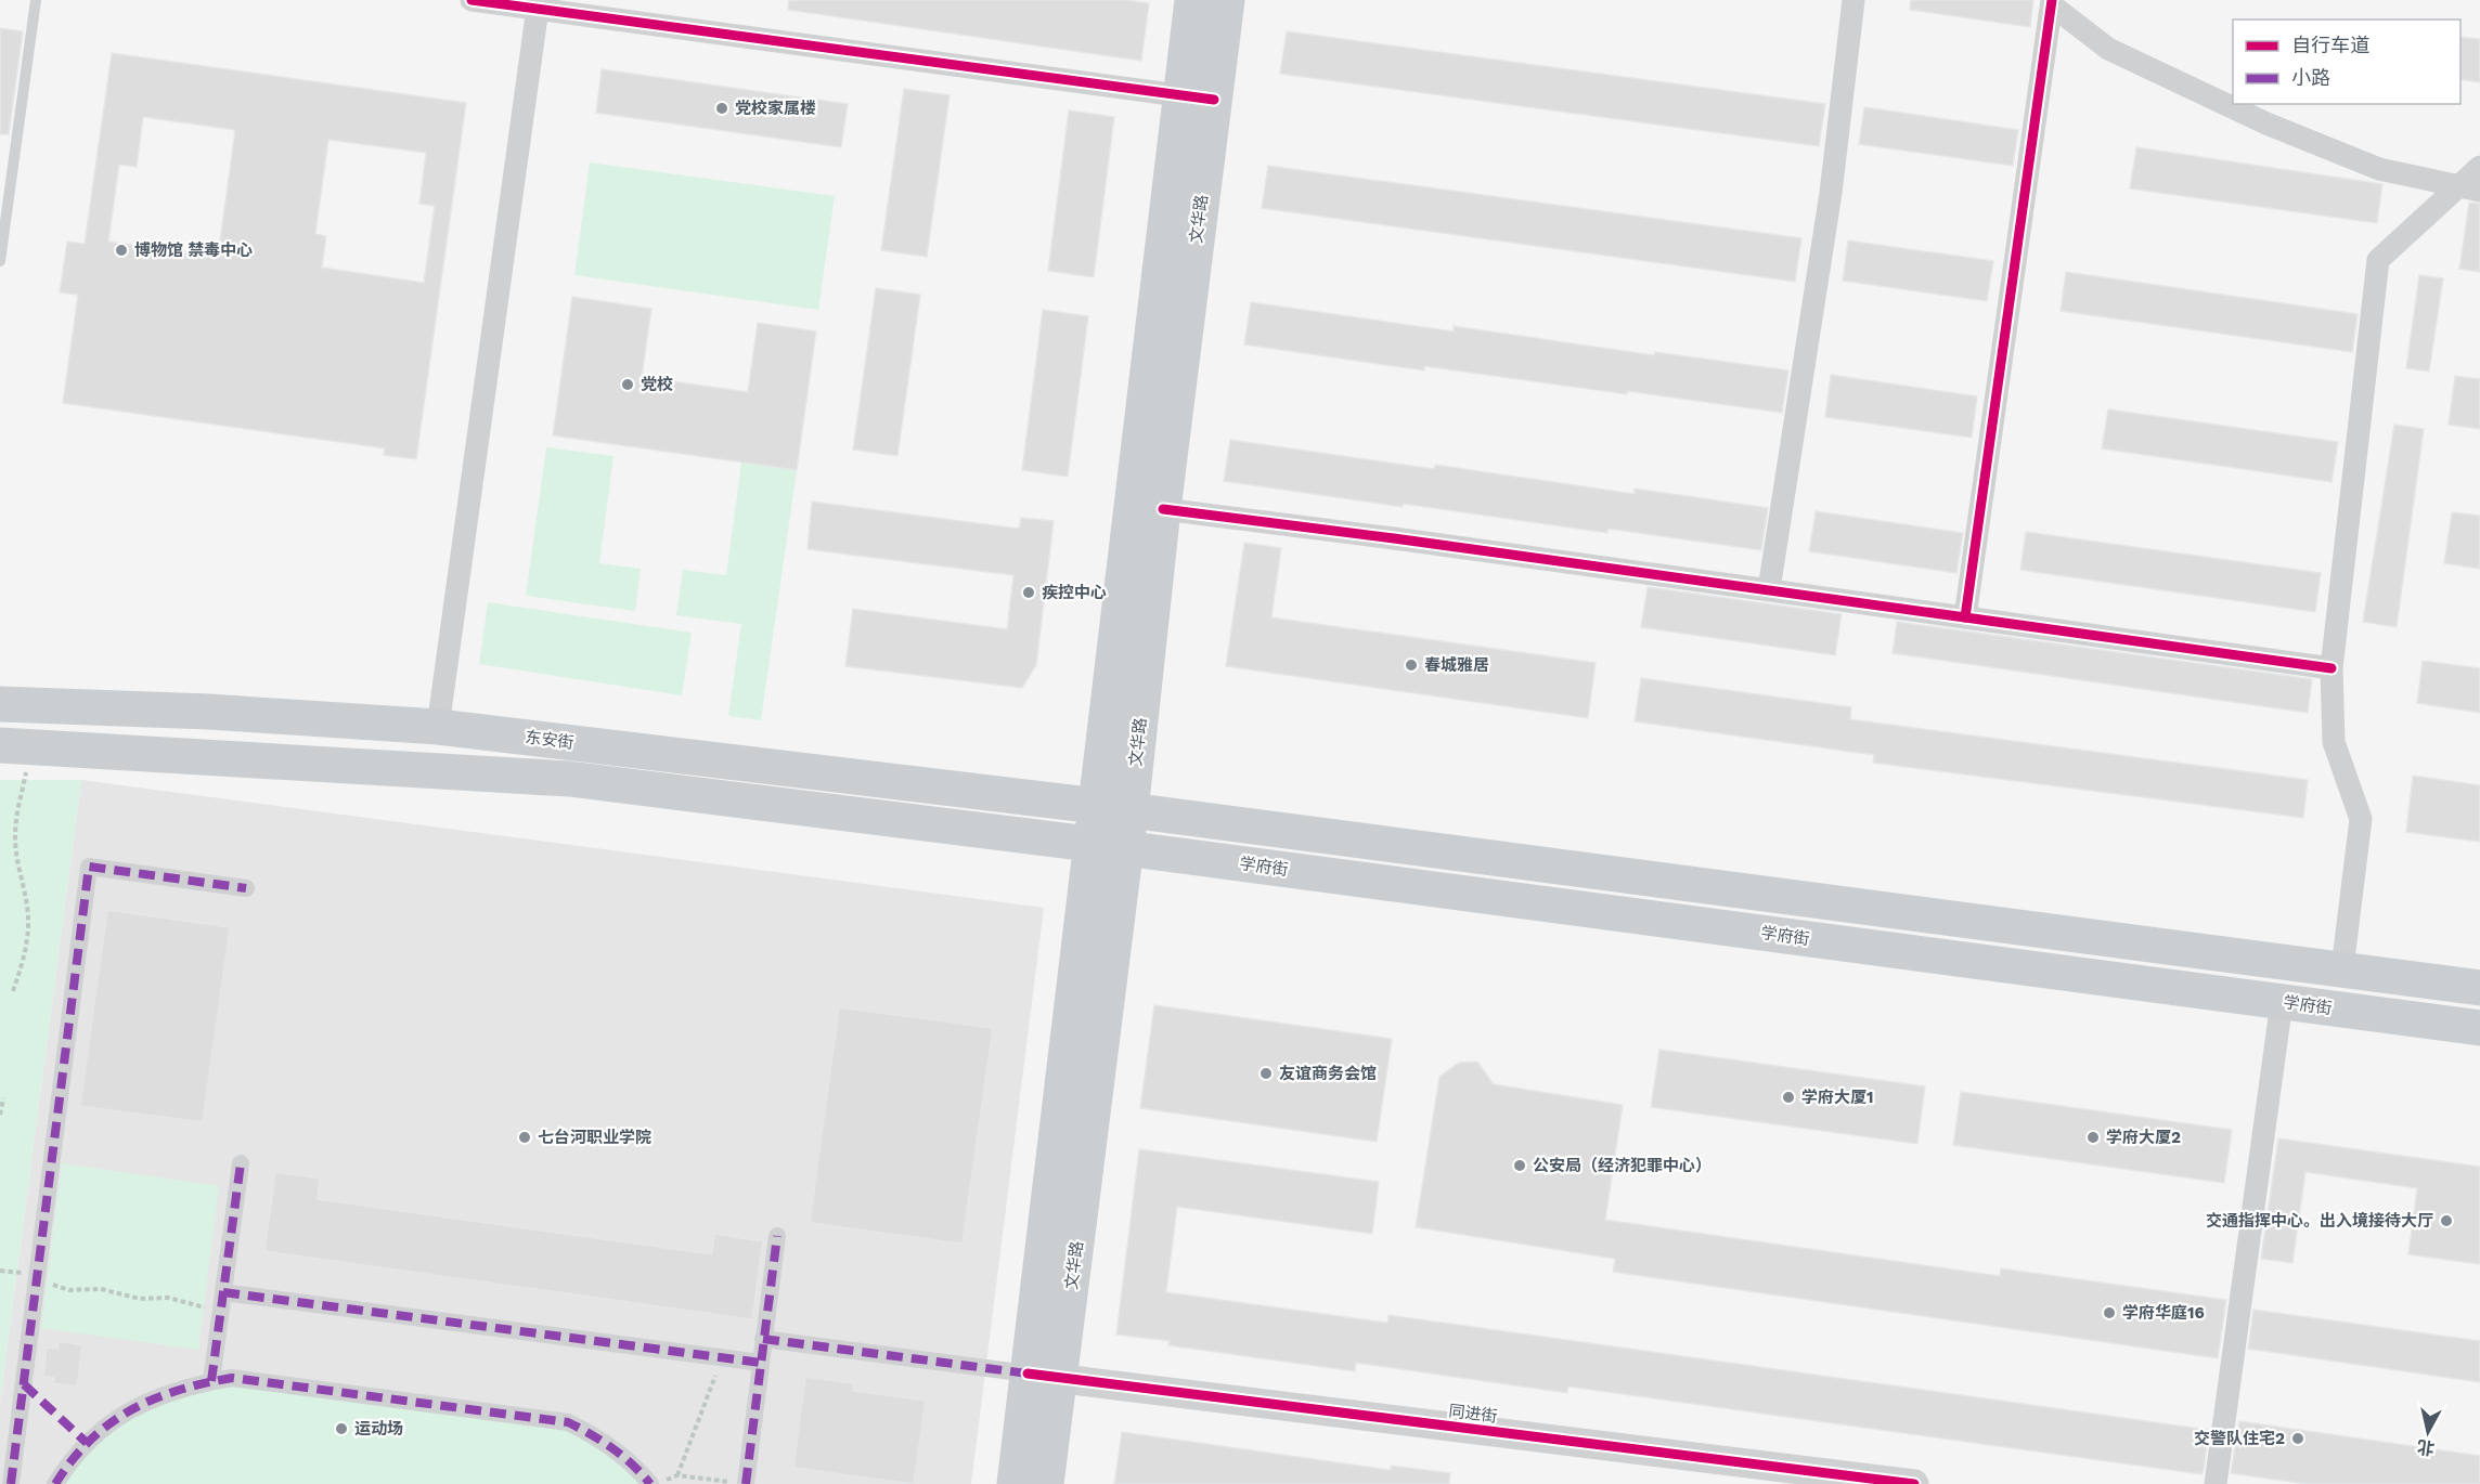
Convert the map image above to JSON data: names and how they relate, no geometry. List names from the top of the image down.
{
  "streets": {
    "main road": ["文华路", "东安街", "学府街"],
    "street": ["同进街"]
  },
  "crossings": [
    ["文华路", "东安街"],
    ["文华路", "学府街"],
    ["文华路", "同进街"]
  ],
  "places": [
    "党校家属楼",
    "博物馆 禁毒中心",
    "党校",
    "疾控中心",
    "春城雅居",
    "友谊商务会馆",
    "学府大厦1",
    "七台河职业学院",
    "学府大厦2",
    "公安局（经济犯罪中心）",
    "交通指挥中心。出入境接待大厅",
    "学府华庭16",
    "运动场",
    "交警队住宅2"
  ],
  "legend": ["自行车道", "小路"],
  "north": "bottom"
}
